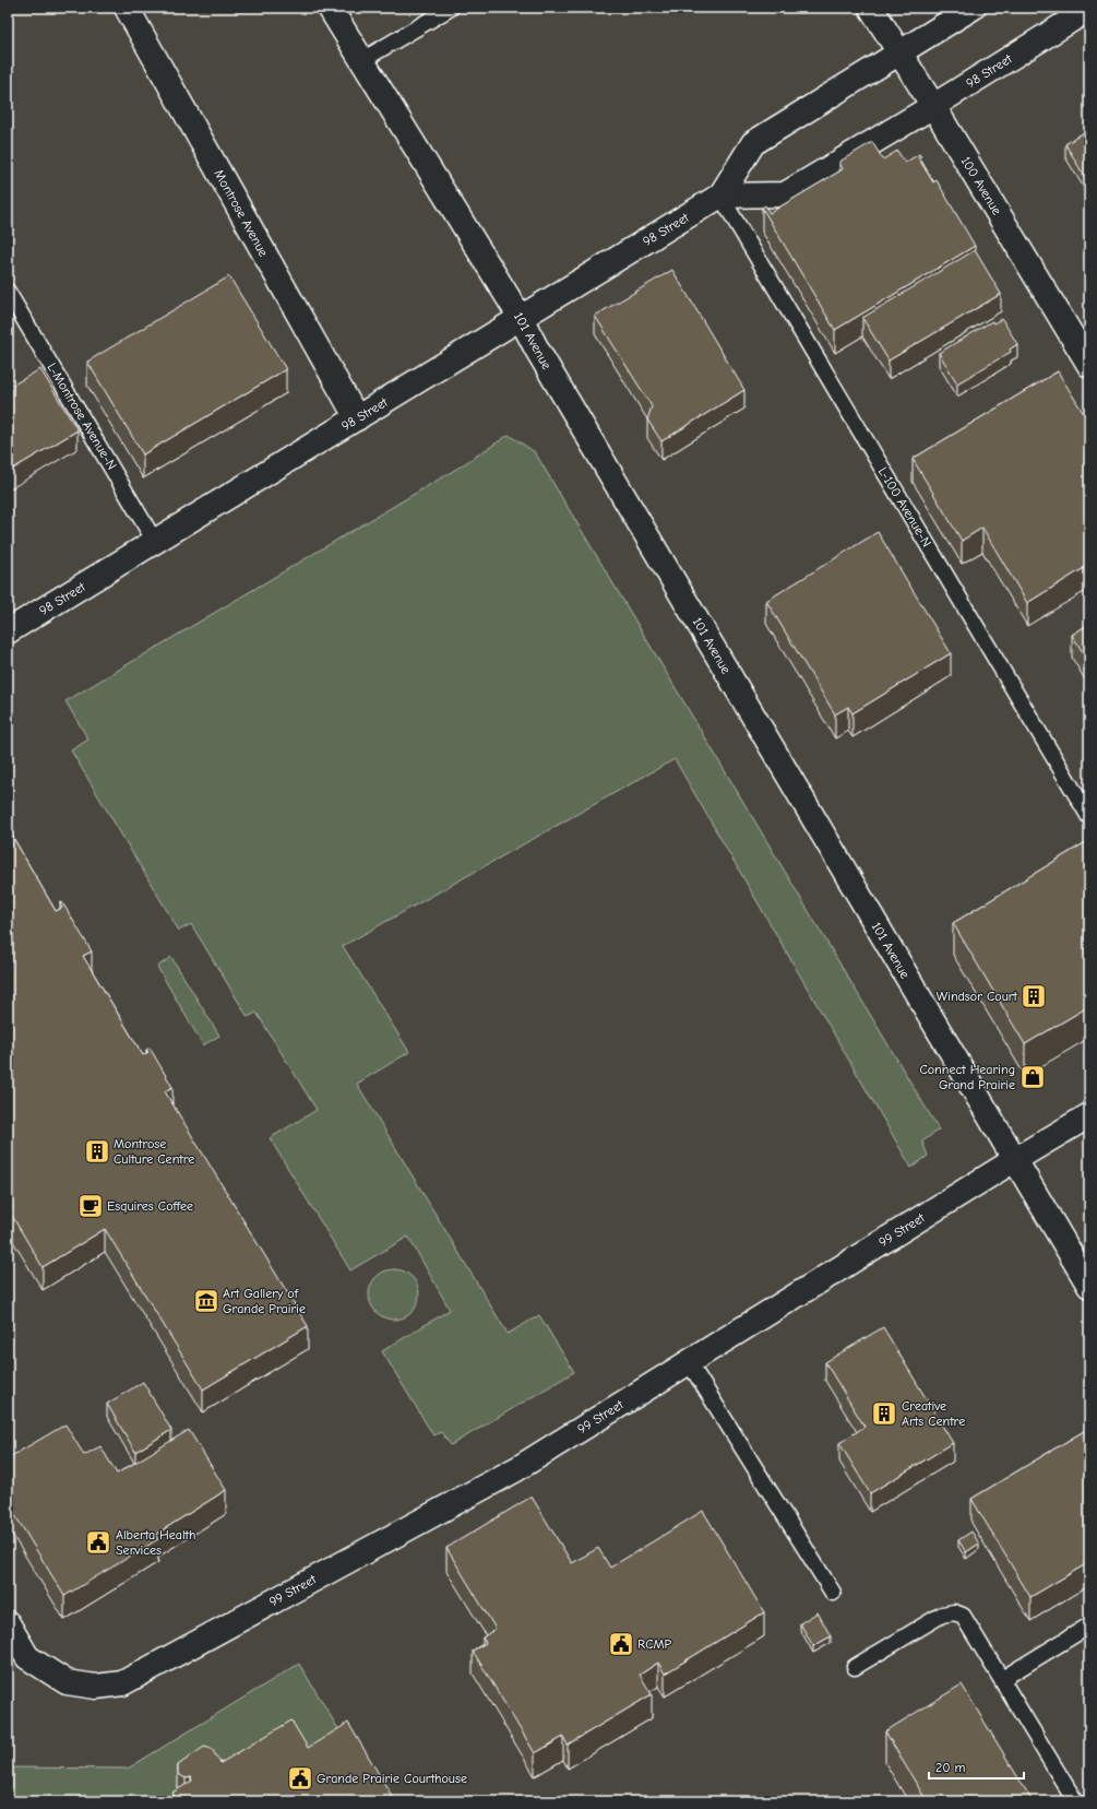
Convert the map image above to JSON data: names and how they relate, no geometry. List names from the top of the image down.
{
  "streets": {
    "street": [
      "98 Street",
      "100 Avenue",
      "Montrose Avenue",
      "101 Avenue",
      "99 Street"
    ],
    "lane": ["L-Montrose Avenue-N", "L-100 Avenue-N"]
  },
  "crossings": [
    ["98 Street", "100 Avenue"],
    ["98 Street", "Montrose Avenue"],
    ["98 Street", "101 Avenue"],
    ["98 Street", "L-Montrose Avenue-N"],
    ["98 Street", "L-100 Avenue-N"],
    ["101 Avenue", "99 Street"]
  ],
  "places": {
    "building": ["Windsor Court", "Montrose Culture Centre", "Creative Arts Centre"],
    "shop": ["Connect Hearing Grand Prairie"],
    "cafe": ["Esquires Coffee"],
    "museum": ["Art Gallery of Grande Prairie"],
    "public building": ["Alberta Health Services", "RCMP", "Grande Prairie Courthouse"]
  },
  "scale_bar": "20 m"
}
